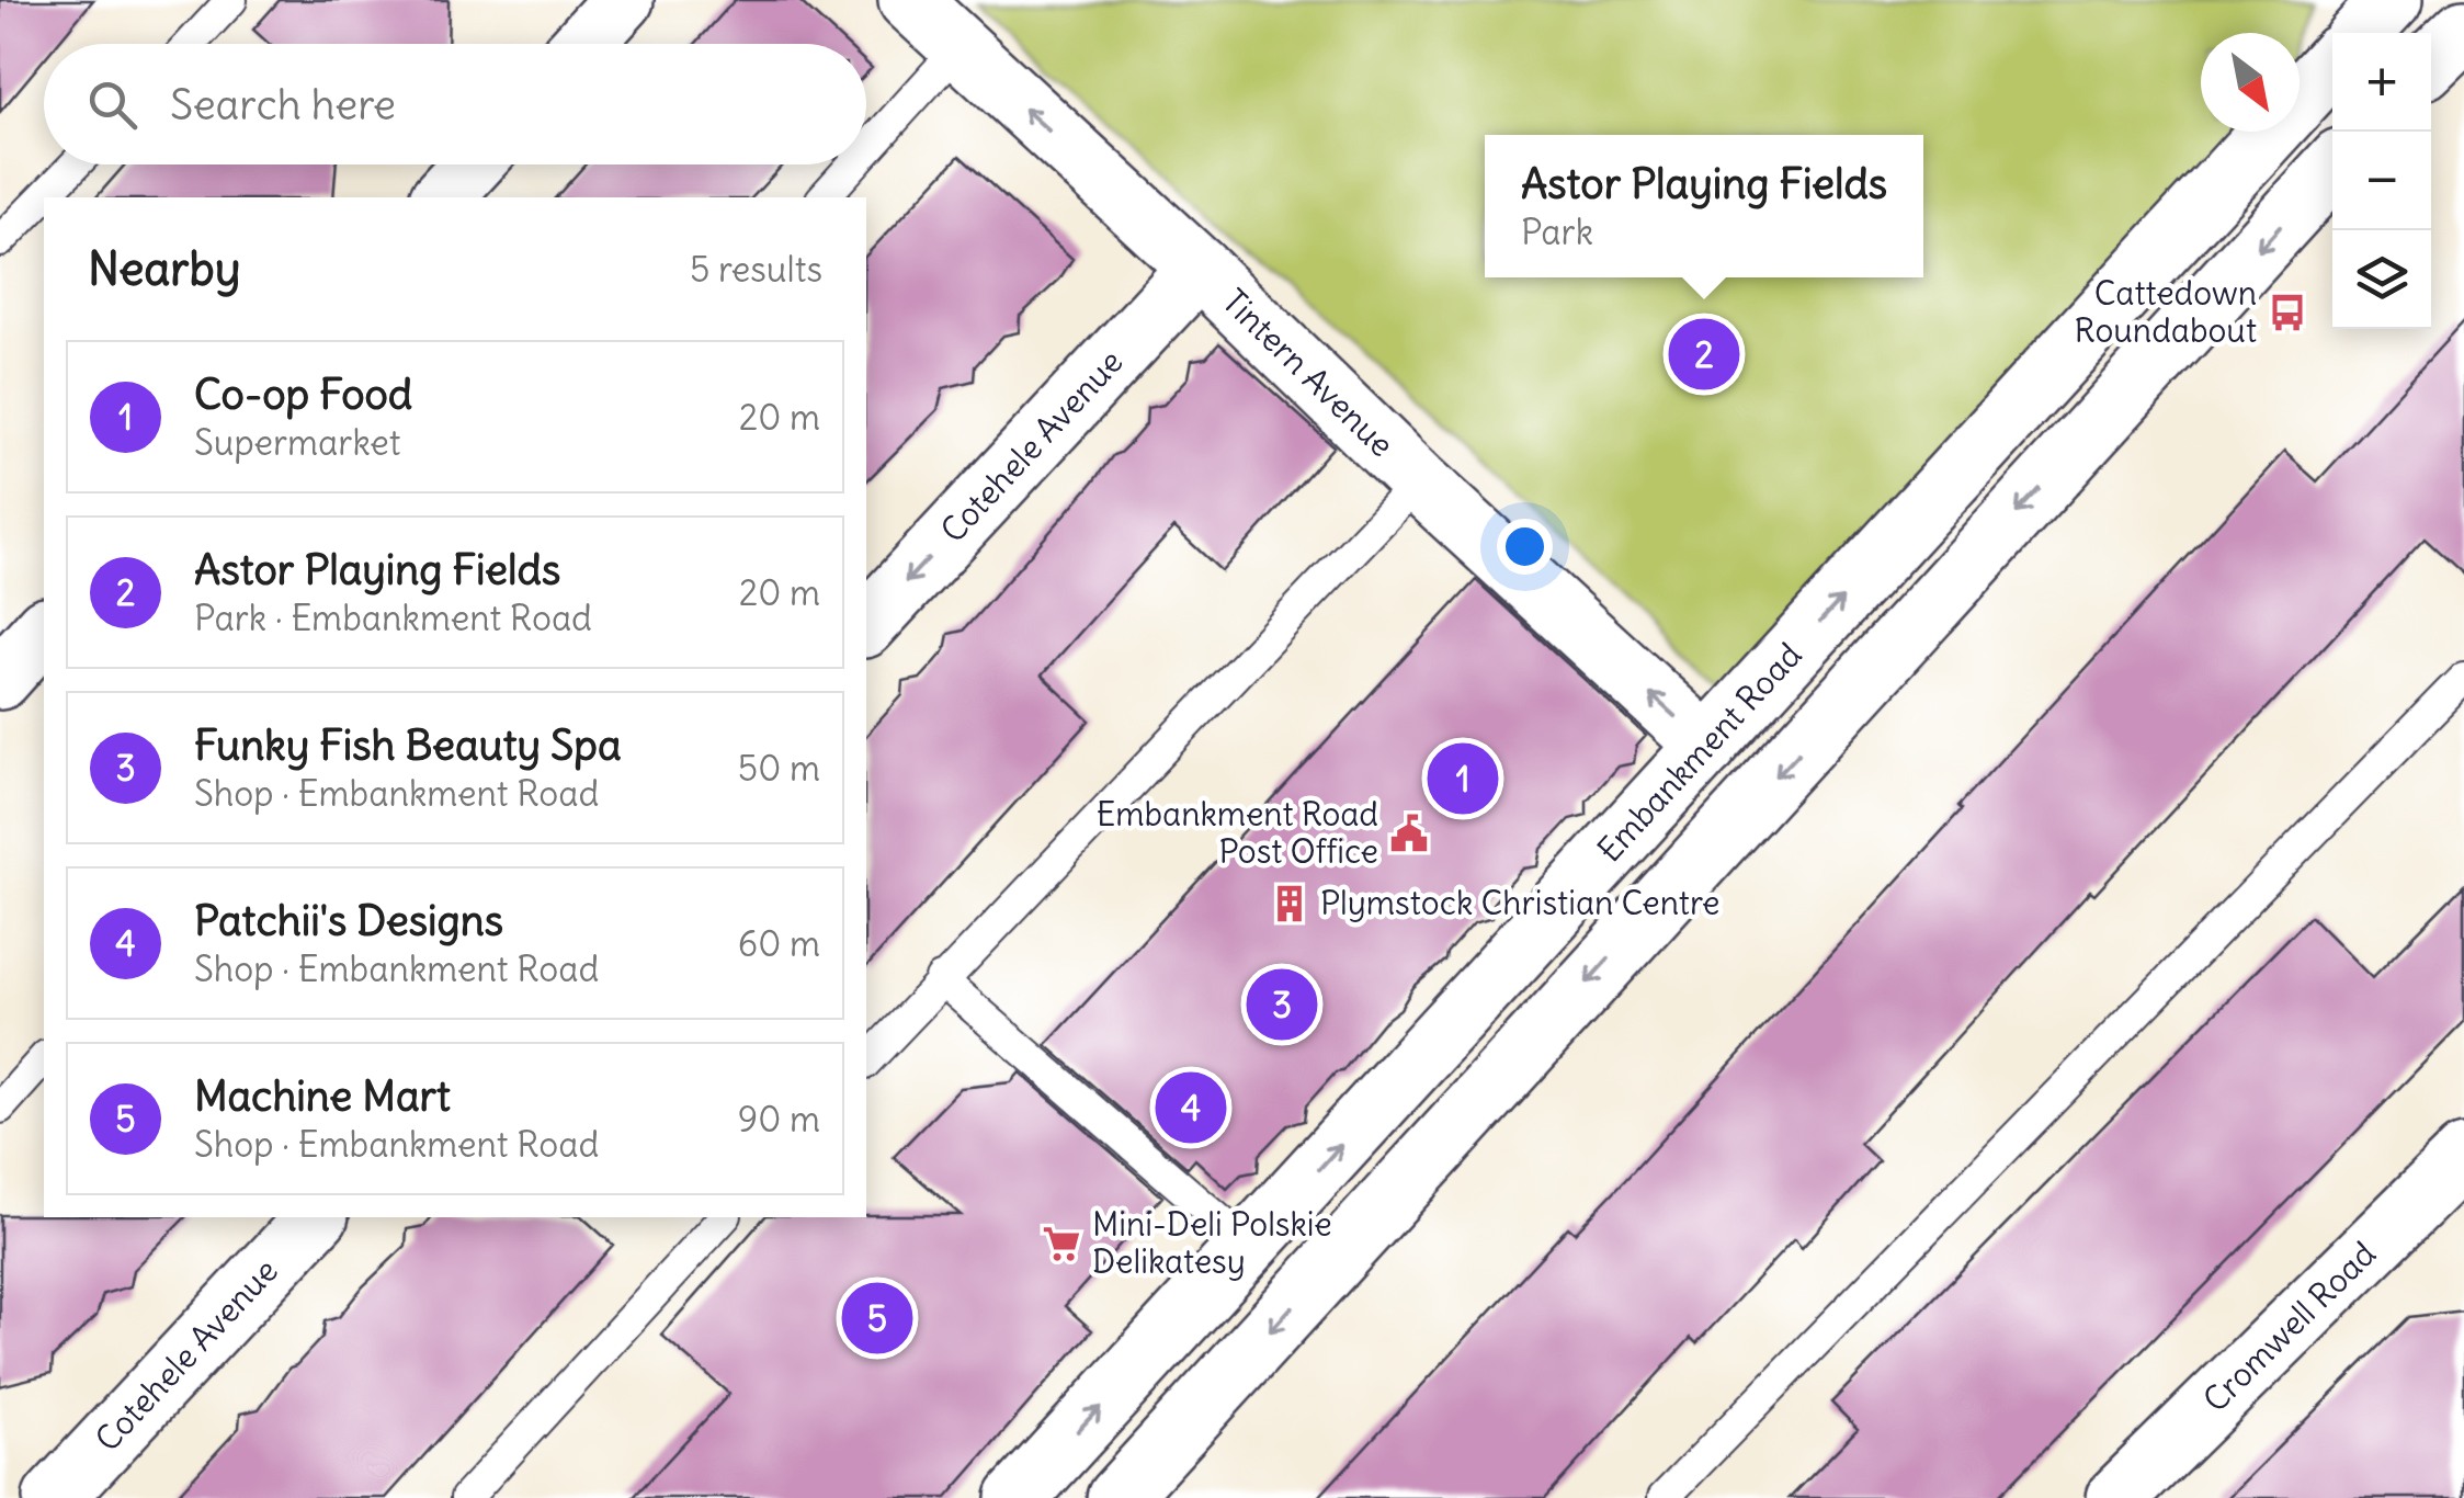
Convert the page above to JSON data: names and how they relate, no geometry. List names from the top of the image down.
{
  "streets": {
    "main road": [
      "Tintern Avenue",
      "Cotehele Avenue",
      "Embankment Road",
      "Cromwell Road"
    ]
  },
  "crossings": [
    ["Tintern Avenue", "Cotehele Avenue"],
    ["Tintern Avenue", "Embankment Road"]
  ],
  "one_way": ["Tintern Avenue", "Cotehele Avenue"],
  "places": {
    "bus stop": ["Cattedown Roundabout"],
    "public building": ["Embankment Road Post Office"],
    "building": ["Plymstock Christian Centre"],
    "supermarket": ["Mini-Deli Polskie Delikatesy"]
  },
  "north": "bottom right",
  "page": {
    "map_buttons": ["+", "−"],
    "search": "Search here",
    "popup": ["Astor Playing Fields", "Park"],
    "heading": ["Nearby", "5 results"],
    "pins": [
      "2",
      "1",
      "3",
      "4",
      "5"
    ],
    "list": [
      {
        "mark": "1",
        "name": "Co-op Food",
        "note": "Supermarket",
        "value": "20 m"
      },
      {
        "mark": "2",
        "name": "Astor Playing Fields",
        "note": "Park · Embankment Road",
        "value": "20 m"
      },
      {
        "mark": "3",
        "name": "Funky Fish Beauty Spa",
        "note": "Shop · Embankment Road",
        "value": "50 m"
      },
      {
        "mark": "4",
        "name": "Patchii's Designs",
        "note": "Shop · Embankment Road",
        "value": "60 m"
      },
      {
        "mark": "5",
        "name": "Machine Mart",
        "note": "Shop · Embankment Road",
        "value": "90 m"
      }
    ]
  }
}
